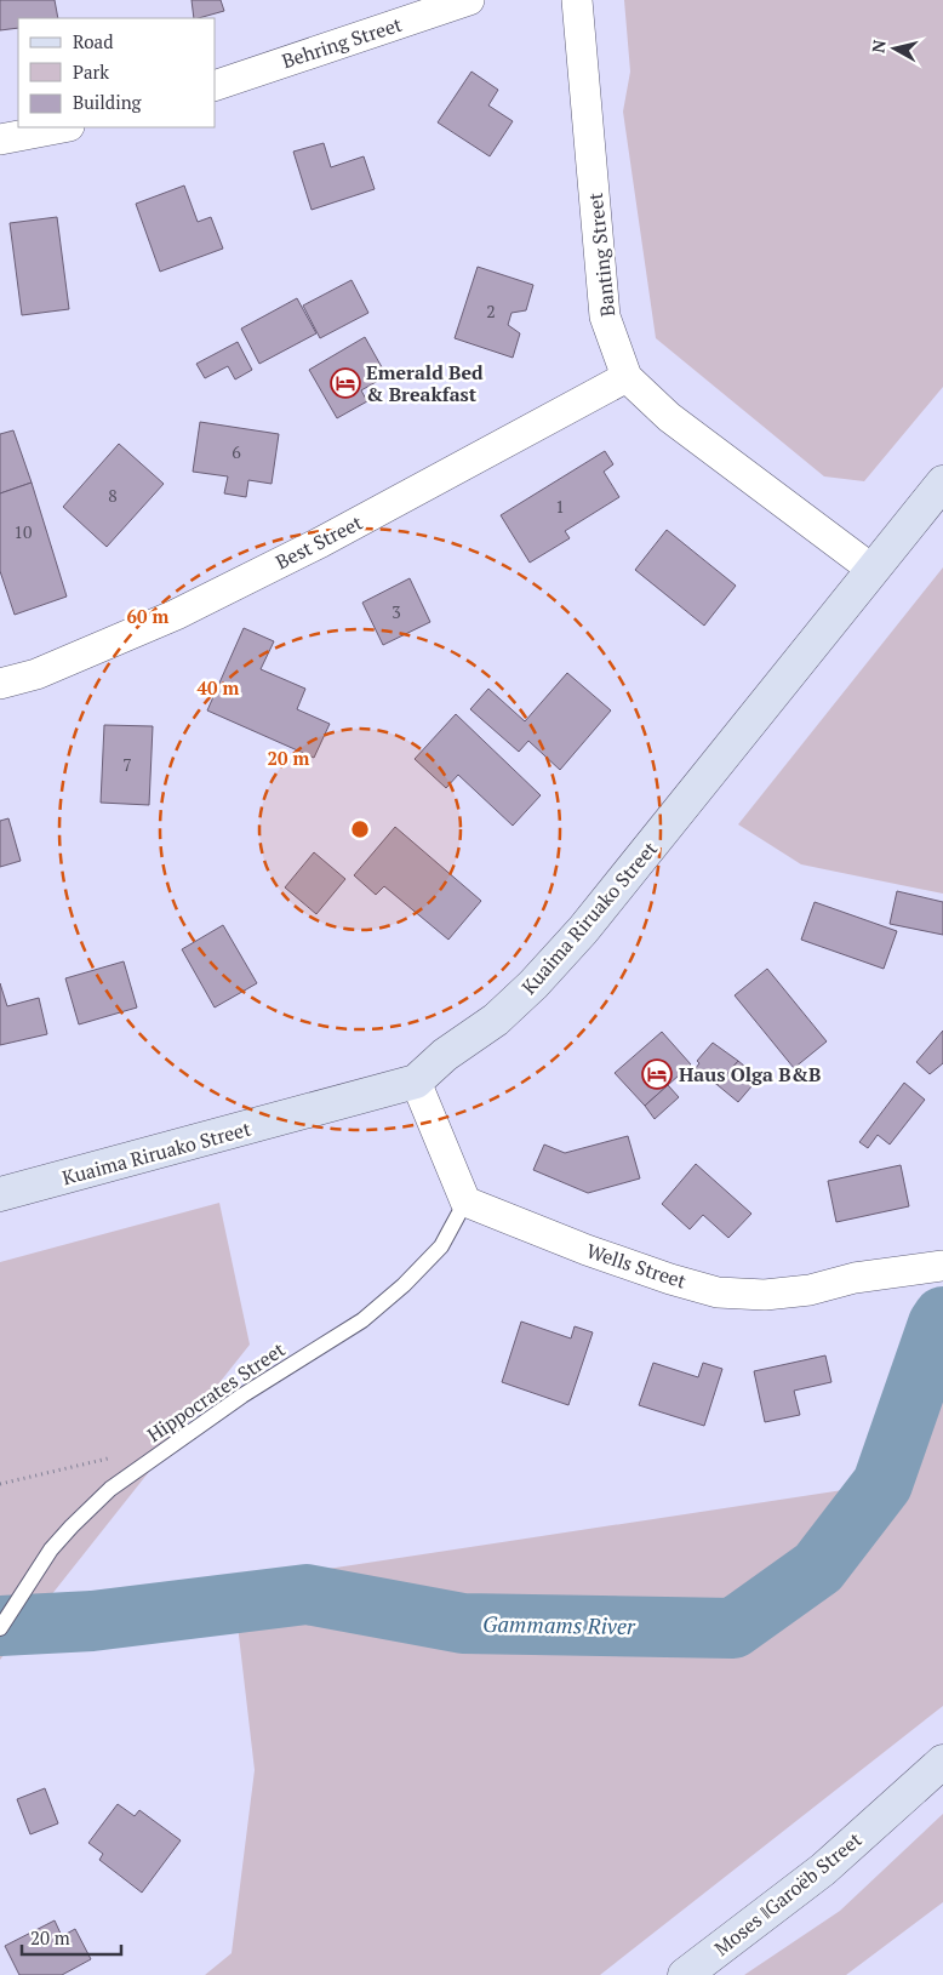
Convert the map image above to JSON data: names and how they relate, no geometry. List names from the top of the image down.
{
  "streets": {
    "street": [
      "Behring Street",
      "Banting Street",
      "Best Street",
      "Kuaima Riruako Street",
      "Wells Street",
      "Moses ǁGaroëb Street"
    ],
    "lane": ["Hippocrates Street"]
  },
  "crossings": [
    ["Banting Street", "Best Street"],
    ["Banting Street", "Kuaima Riruako Street"],
    ["Wells Street", "Hippocrates Street"]
  ],
  "water": ["Gammams River"],
  "places": {
    "hotel": ["Emerald Bed & Breakfast", "Haus Olga B&B"]
  },
  "house_numbers": [
    "2",
    "6",
    "8",
    "1",
    "10",
    "3",
    "7"
  ],
  "legend": ["Road", "Park", "Building"],
  "scale_bar": "20 m",
  "north": "left",
  "rings": ["60 m", "40 m", "20 m"]
}
